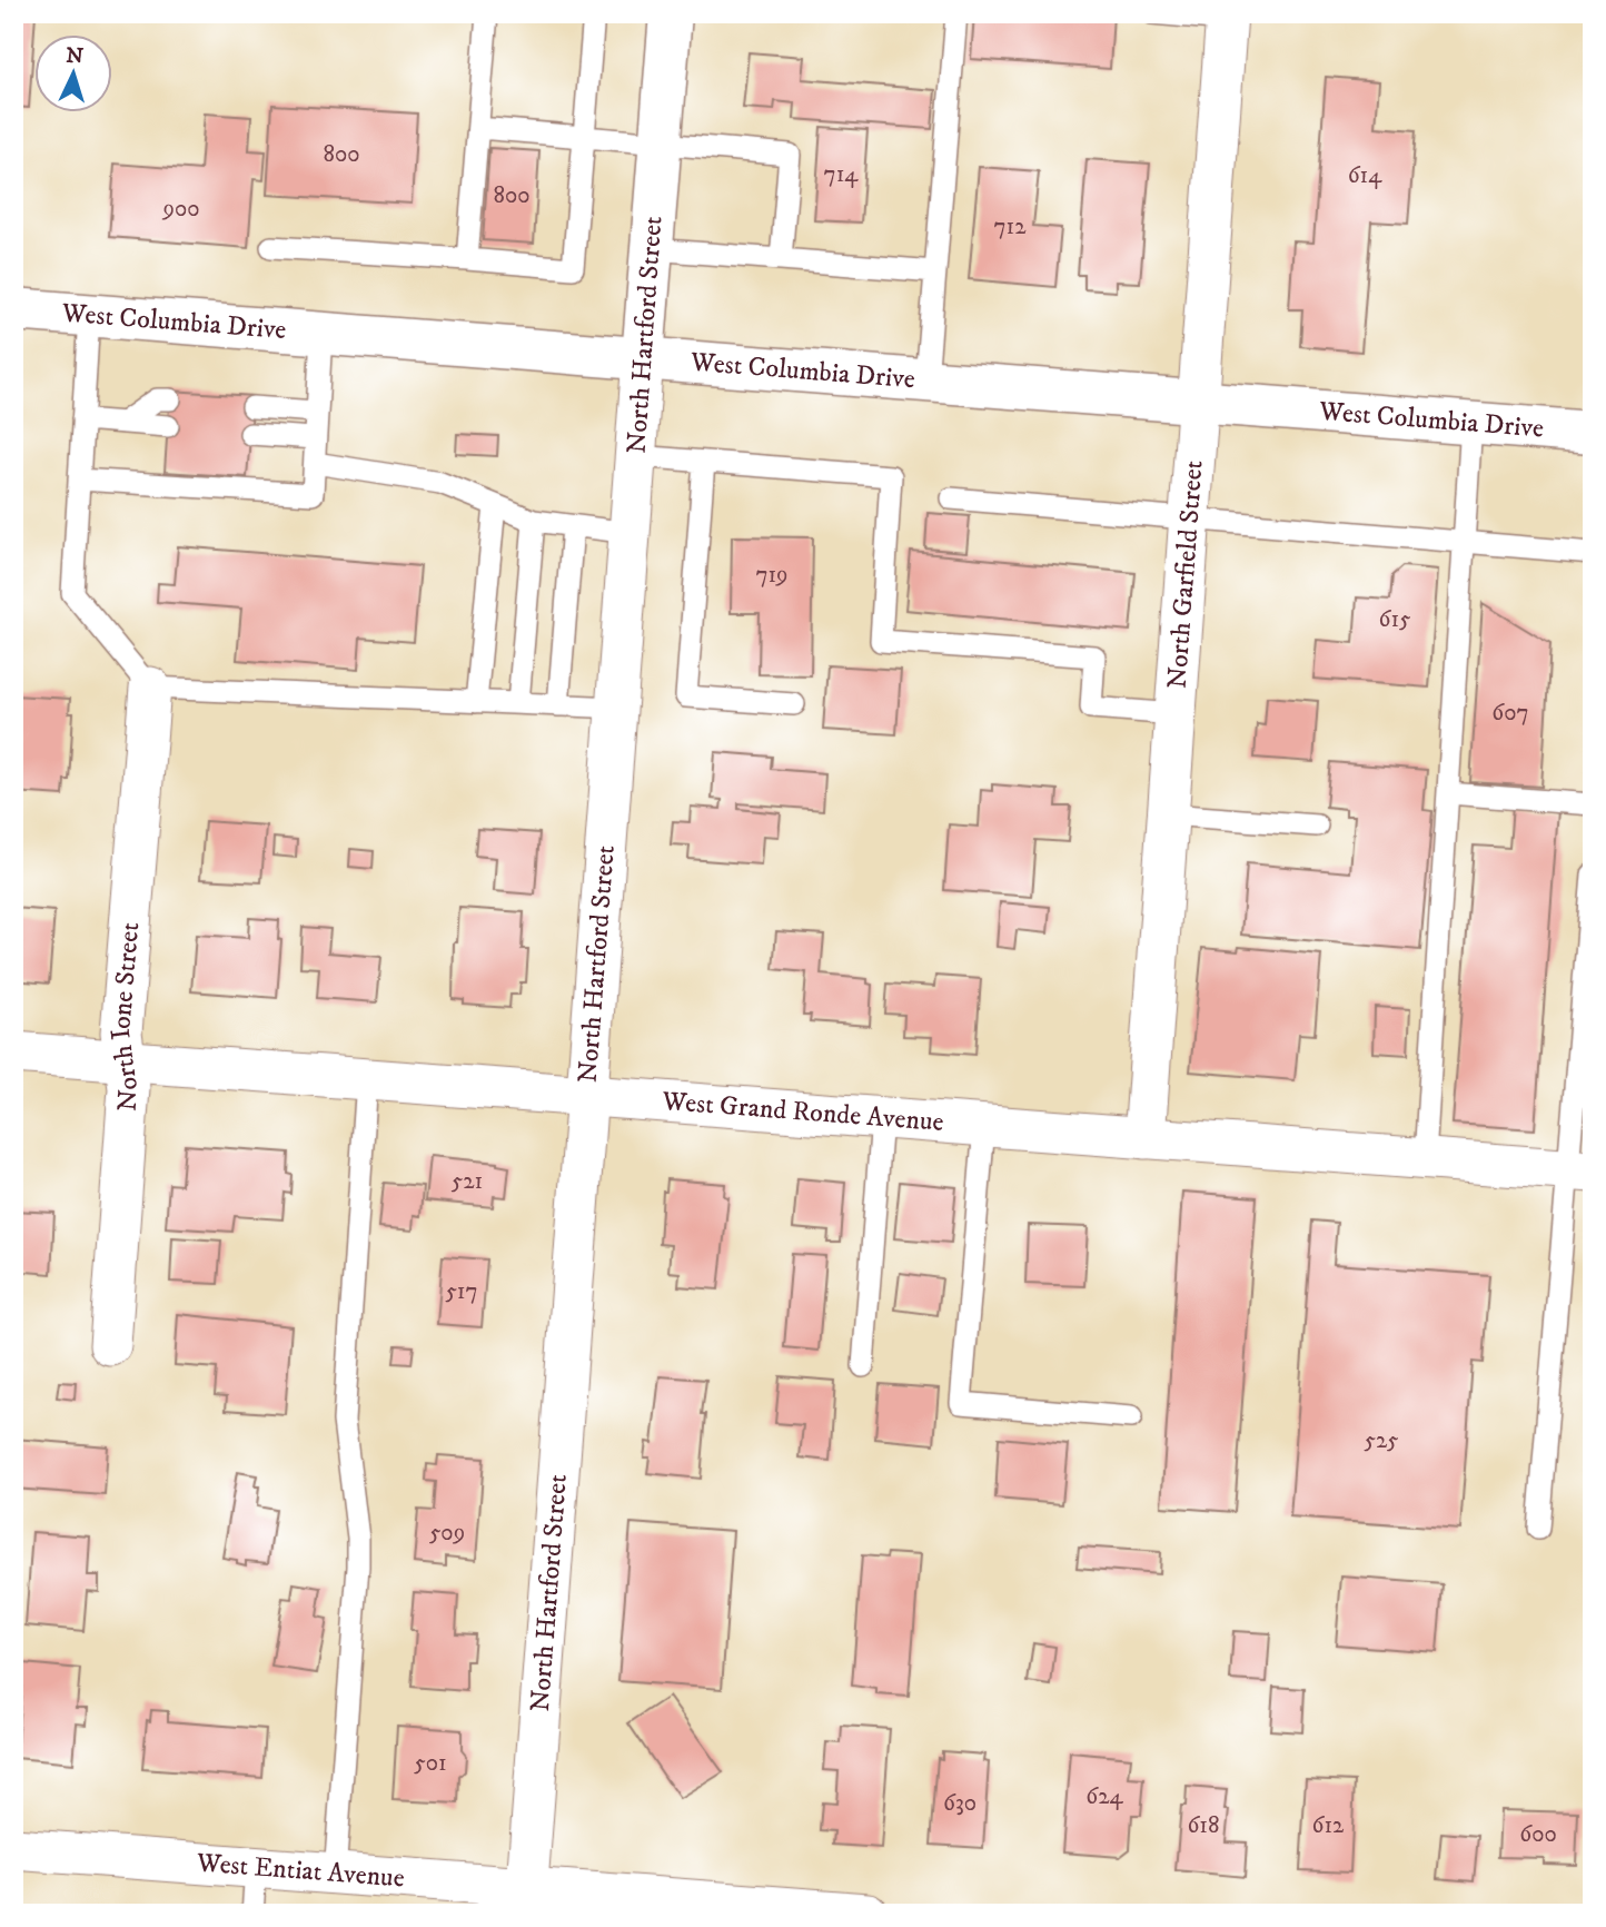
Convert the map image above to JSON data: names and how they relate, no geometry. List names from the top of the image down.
{
  "streets": {
    "main road": ["West Columbia Drive", "North Hartford Street"],
    "street": [
      "North Garfield Street",
      "North Ione Street",
      "West Grand Ronde Avenue",
      "West Entiat Avenue"
    ]
  },
  "crossings": [
    ["West Columbia Drive", "North Hartford Street"],
    ["West Columbia Drive", "North Garfield Street"],
    ["North Hartford Street", "West Grand Ronde Avenue"],
    ["North Hartford Street", "West Entiat Avenue"],
    ["North Garfield Street", "West Grand Ronde Avenue"],
    ["North Ione Street", "West Grand Ronde Avenue"]
  ],
  "house_numbers": [
    "800",
    "714",
    "614",
    "800",
    "900",
    "712",
    "719",
    "615",
    "607",
    "521",
    "517",
    "525",
    "509",
    "501",
    "624",
    "630",
    "618",
    "612",
    "600"
  ],
  "north": "top"
}
